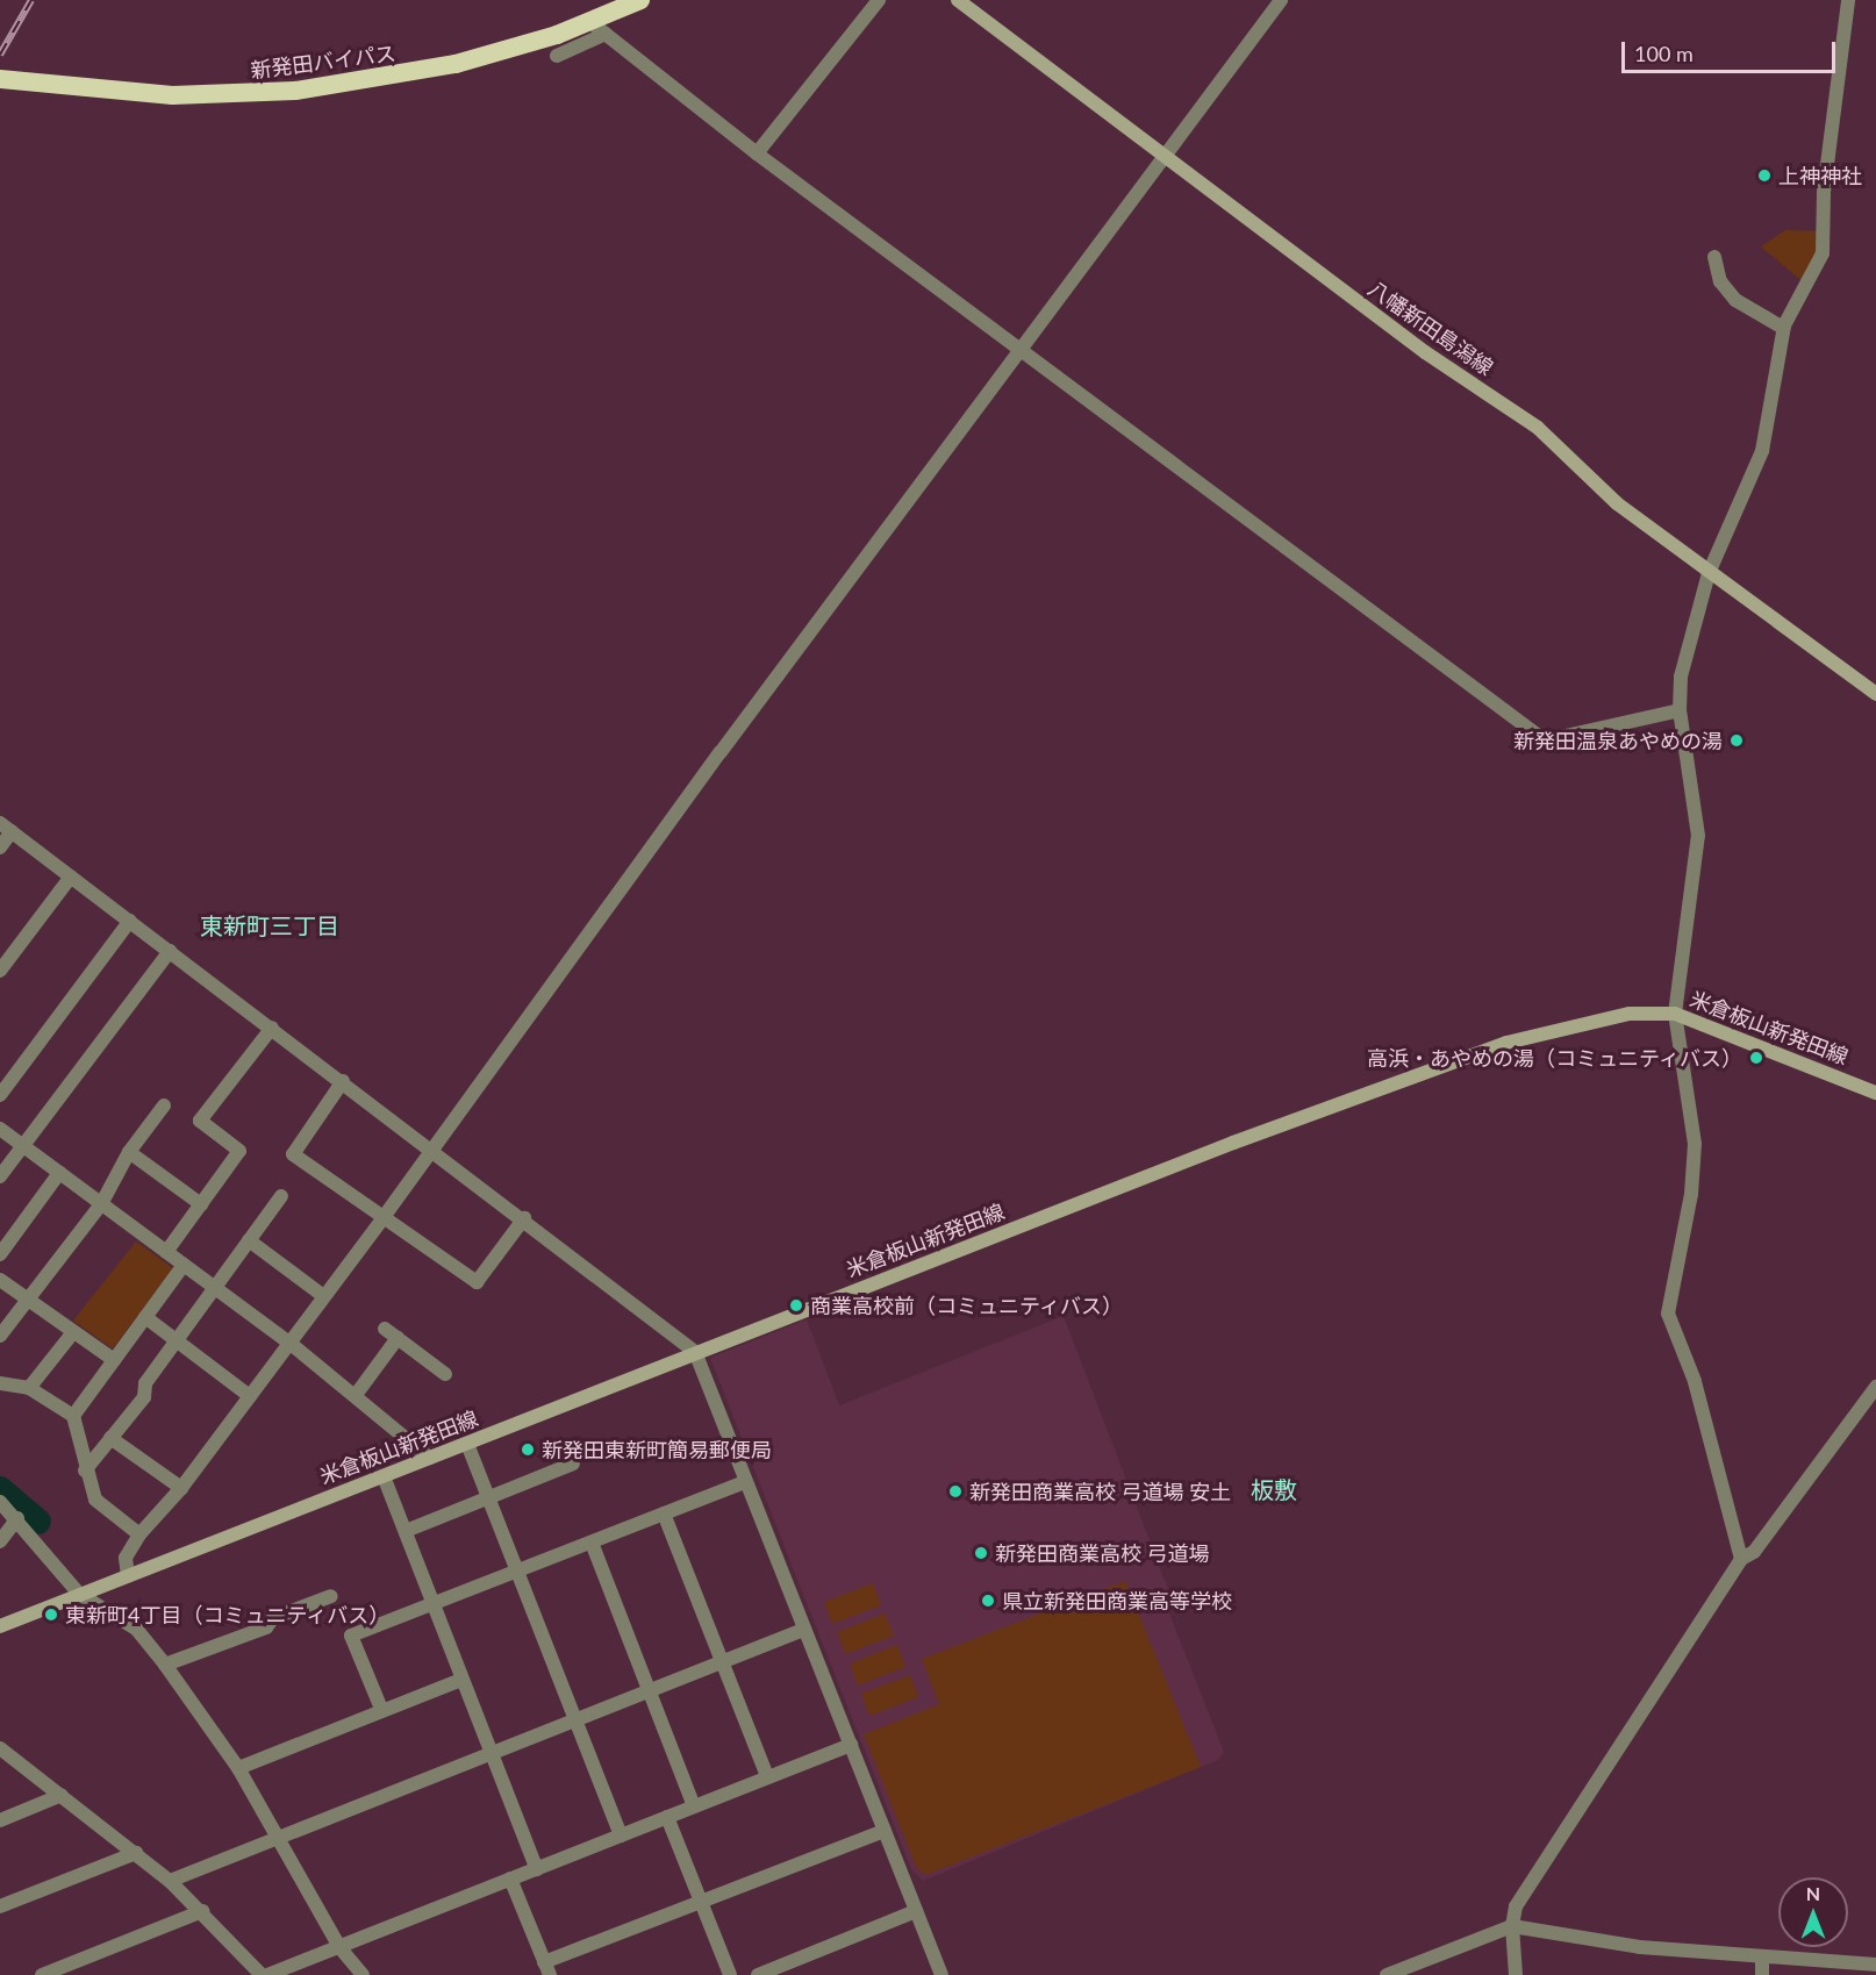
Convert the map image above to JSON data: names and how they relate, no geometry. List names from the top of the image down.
{
  "streets": {
    "highway": ["新発田バイパス"],
    "main road": ["八幡新田島潟線", "米倉板山新発田線"]
  },
  "districts": ["東新町三丁目", "板敷"],
  "places": [
    "上神神社",
    "新発田温泉あやめの湯",
    "高浜・あやめの湯（コミュニティバス）",
    "商業高校前（コミュニティバス）",
    "新発田東新町簡易郵便局",
    "新発田商業高校 弓道場 安土",
    "新発田商業高校 弓道場",
    "県立新発田商業高等学校",
    "東新町4丁目（コミュニティバス）"
  ],
  "scale_bar": "100 m",
  "north": "top"
}
